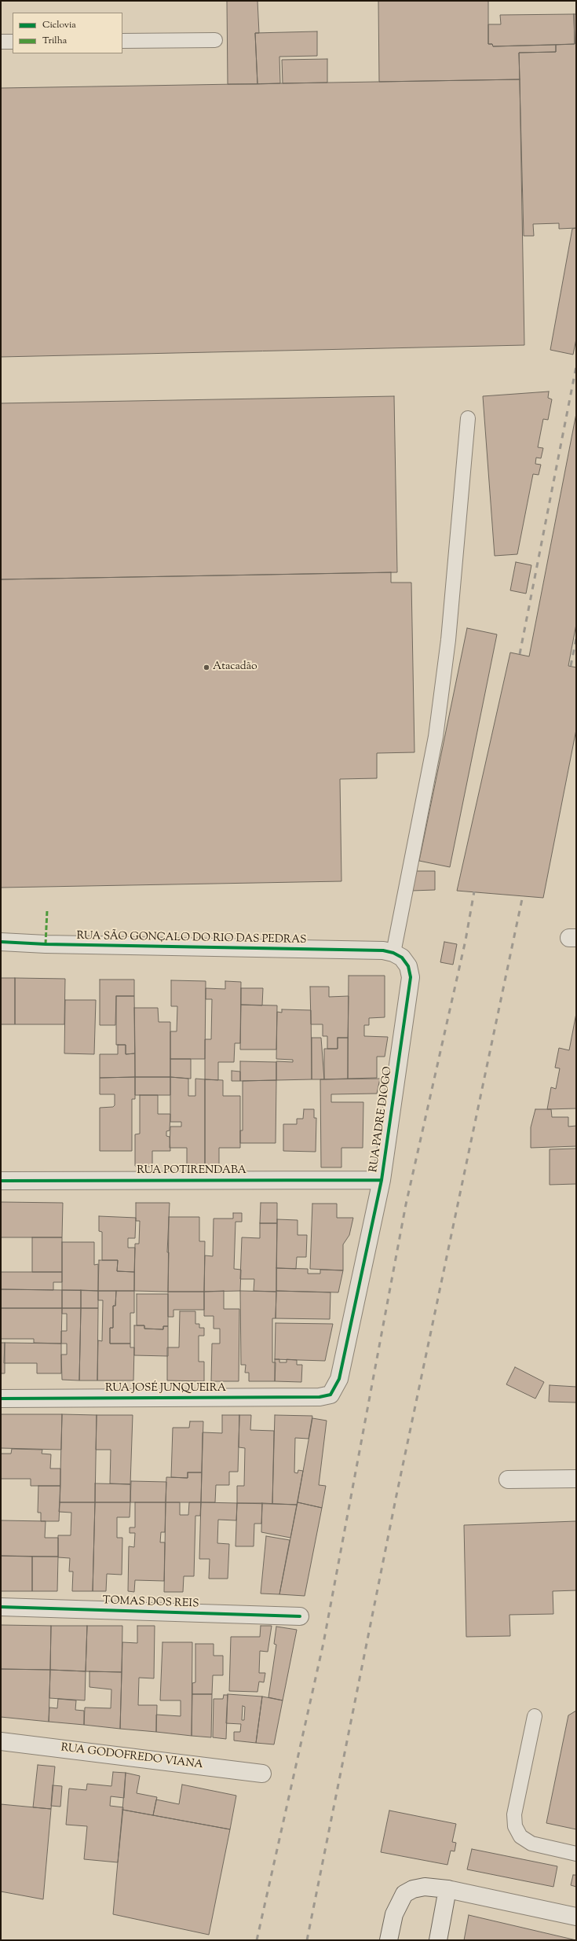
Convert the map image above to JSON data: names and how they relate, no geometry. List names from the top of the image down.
{
  "streets": {
    "street": [
      "RUA SÃO GONÇALO DO RIO DAS PEDRAS",
      "RUA PADRE DIOGO",
      "RUA POTIRENDABA",
      "RUA JOSÉ JUNQUEIRA",
      "TOMAS DOS REIS",
      "RUA GODOFREDO VIANA"
    ]
  },
  "crossings": [
    ["RUA SÃO GONÇALO DO RIO DAS PEDRAS", "RUA PADRE DIOGO"],
    ["RUA PADRE DIOGO", "RUA POTIRENDABA"],
    ["RUA PADRE DIOGO", "RUA JOSÉ JUNQUEIRA"]
  ],
  "places": ["Atacadão"],
  "legend": ["Ciclovia", "Trilha"]
}
